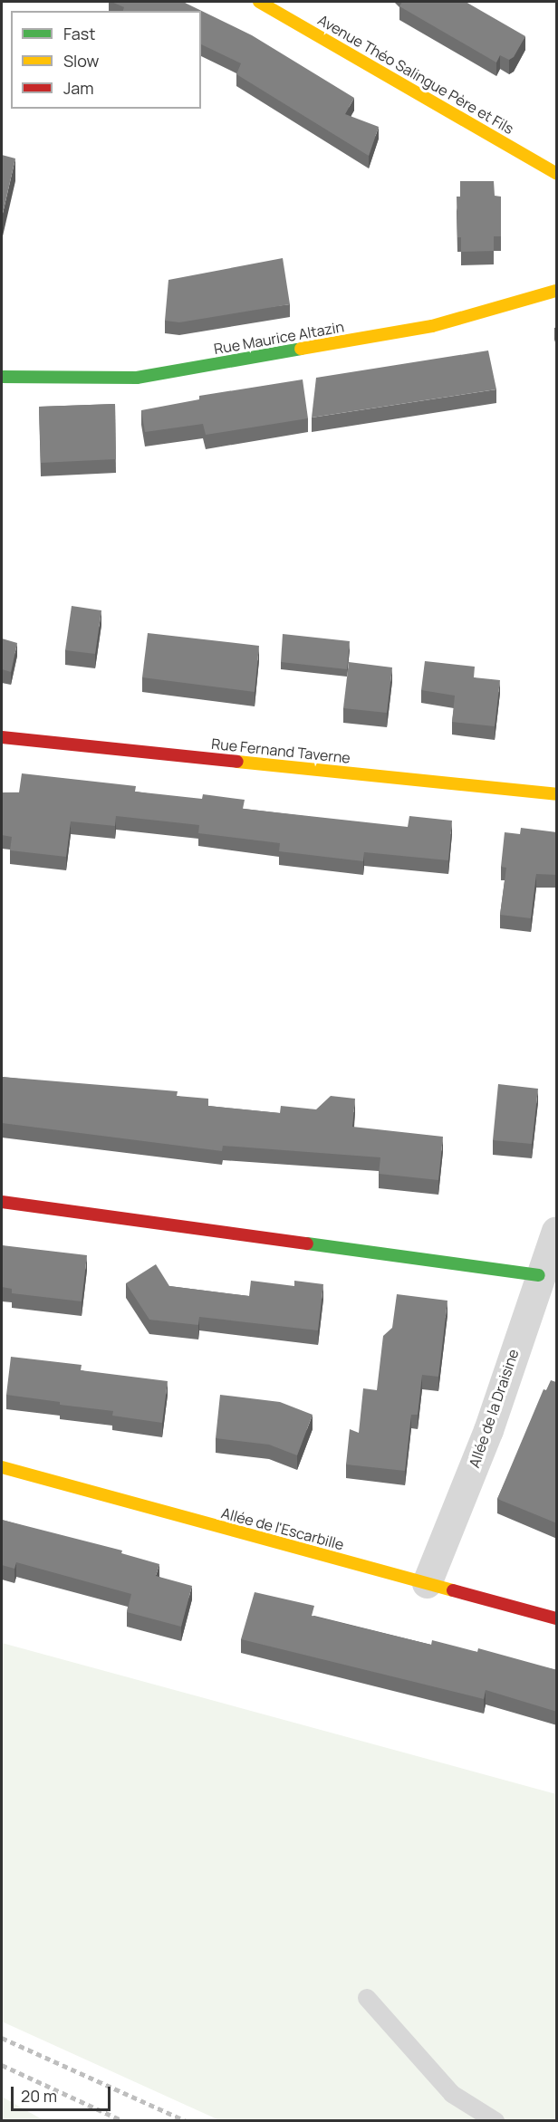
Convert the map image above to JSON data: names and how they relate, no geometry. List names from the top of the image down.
{
  "streets": {
    "street": [
      "Avenue Théo Salingue Père et Fils",
      "Rue Maurice Altazin",
      "Rue Fernand Taverne",
      "Allée de la Draisine",
      "Allée de l'Escarbille"
    ]
  },
  "crossings": [
    ["Allée de la Draisine", "Allée de l'Escarbille"]
  ],
  "legend": ["Fast", "Slow", "Jam"],
  "scale_bar": "20 m"
}
